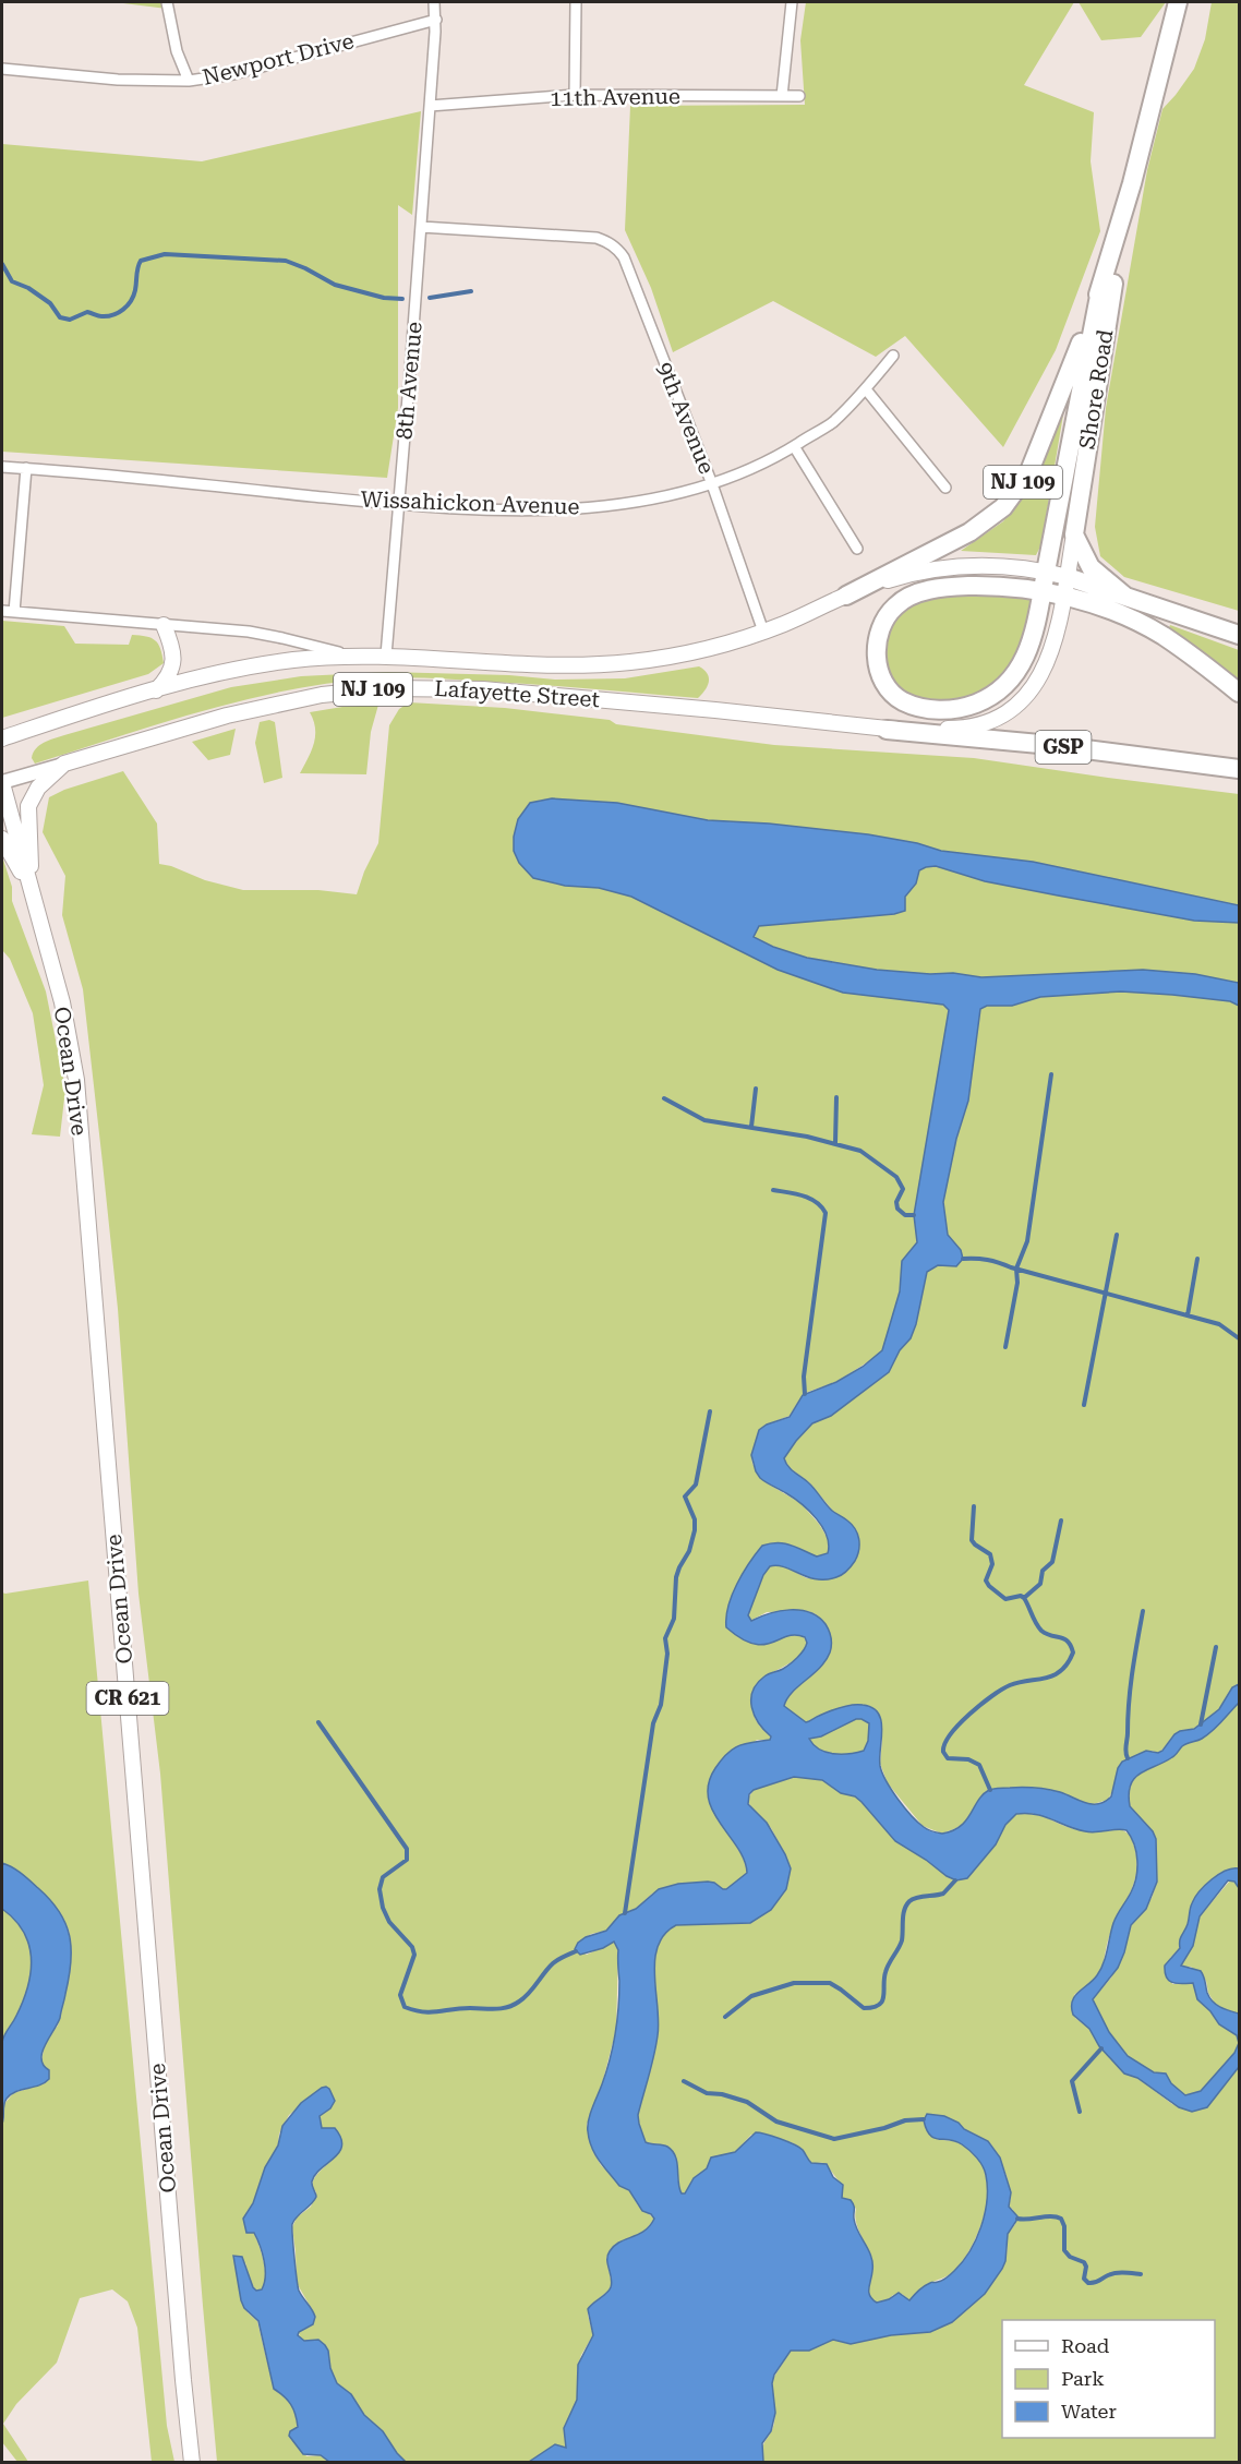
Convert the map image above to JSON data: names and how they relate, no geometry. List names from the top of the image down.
{
  "streets": {
    "highway": ["Shore Road", "NJ 109", "GSP"],
    "main road": ["Lafayette Street", "Ocean Drive", "CR 621"],
    "street": [
      "Newport Drive",
      "11th Avenue",
      "8th Avenue",
      "9th Avenue",
      "Wissahickon Avenue"
    ]
  },
  "crossings": [
    ["Newport Drive", "8th Avenue"],
    ["11th Avenue", "8th Avenue"],
    ["8th Avenue", "9th Avenue"],
    ["8th Avenue", "Wissahickon Avenue"],
    ["8th Avenue", "Lafayette Street"],
    ["Shore Road", "NJ 109"],
    ["Shore Road", "Lafayette Street"],
    ["9th Avenue", "Wissahickon Avenue"],
    ["9th Avenue", "Lafayette Street"],
    ["NJ 109", "Lafayette Street"],
    ["NJ 109", "GSP"],
    ["Lafayette Street", "GSP"],
    ["Lafayette Street", "Ocean Drive"]
  ],
  "legend": ["Road", "Park", "Water"]
}
